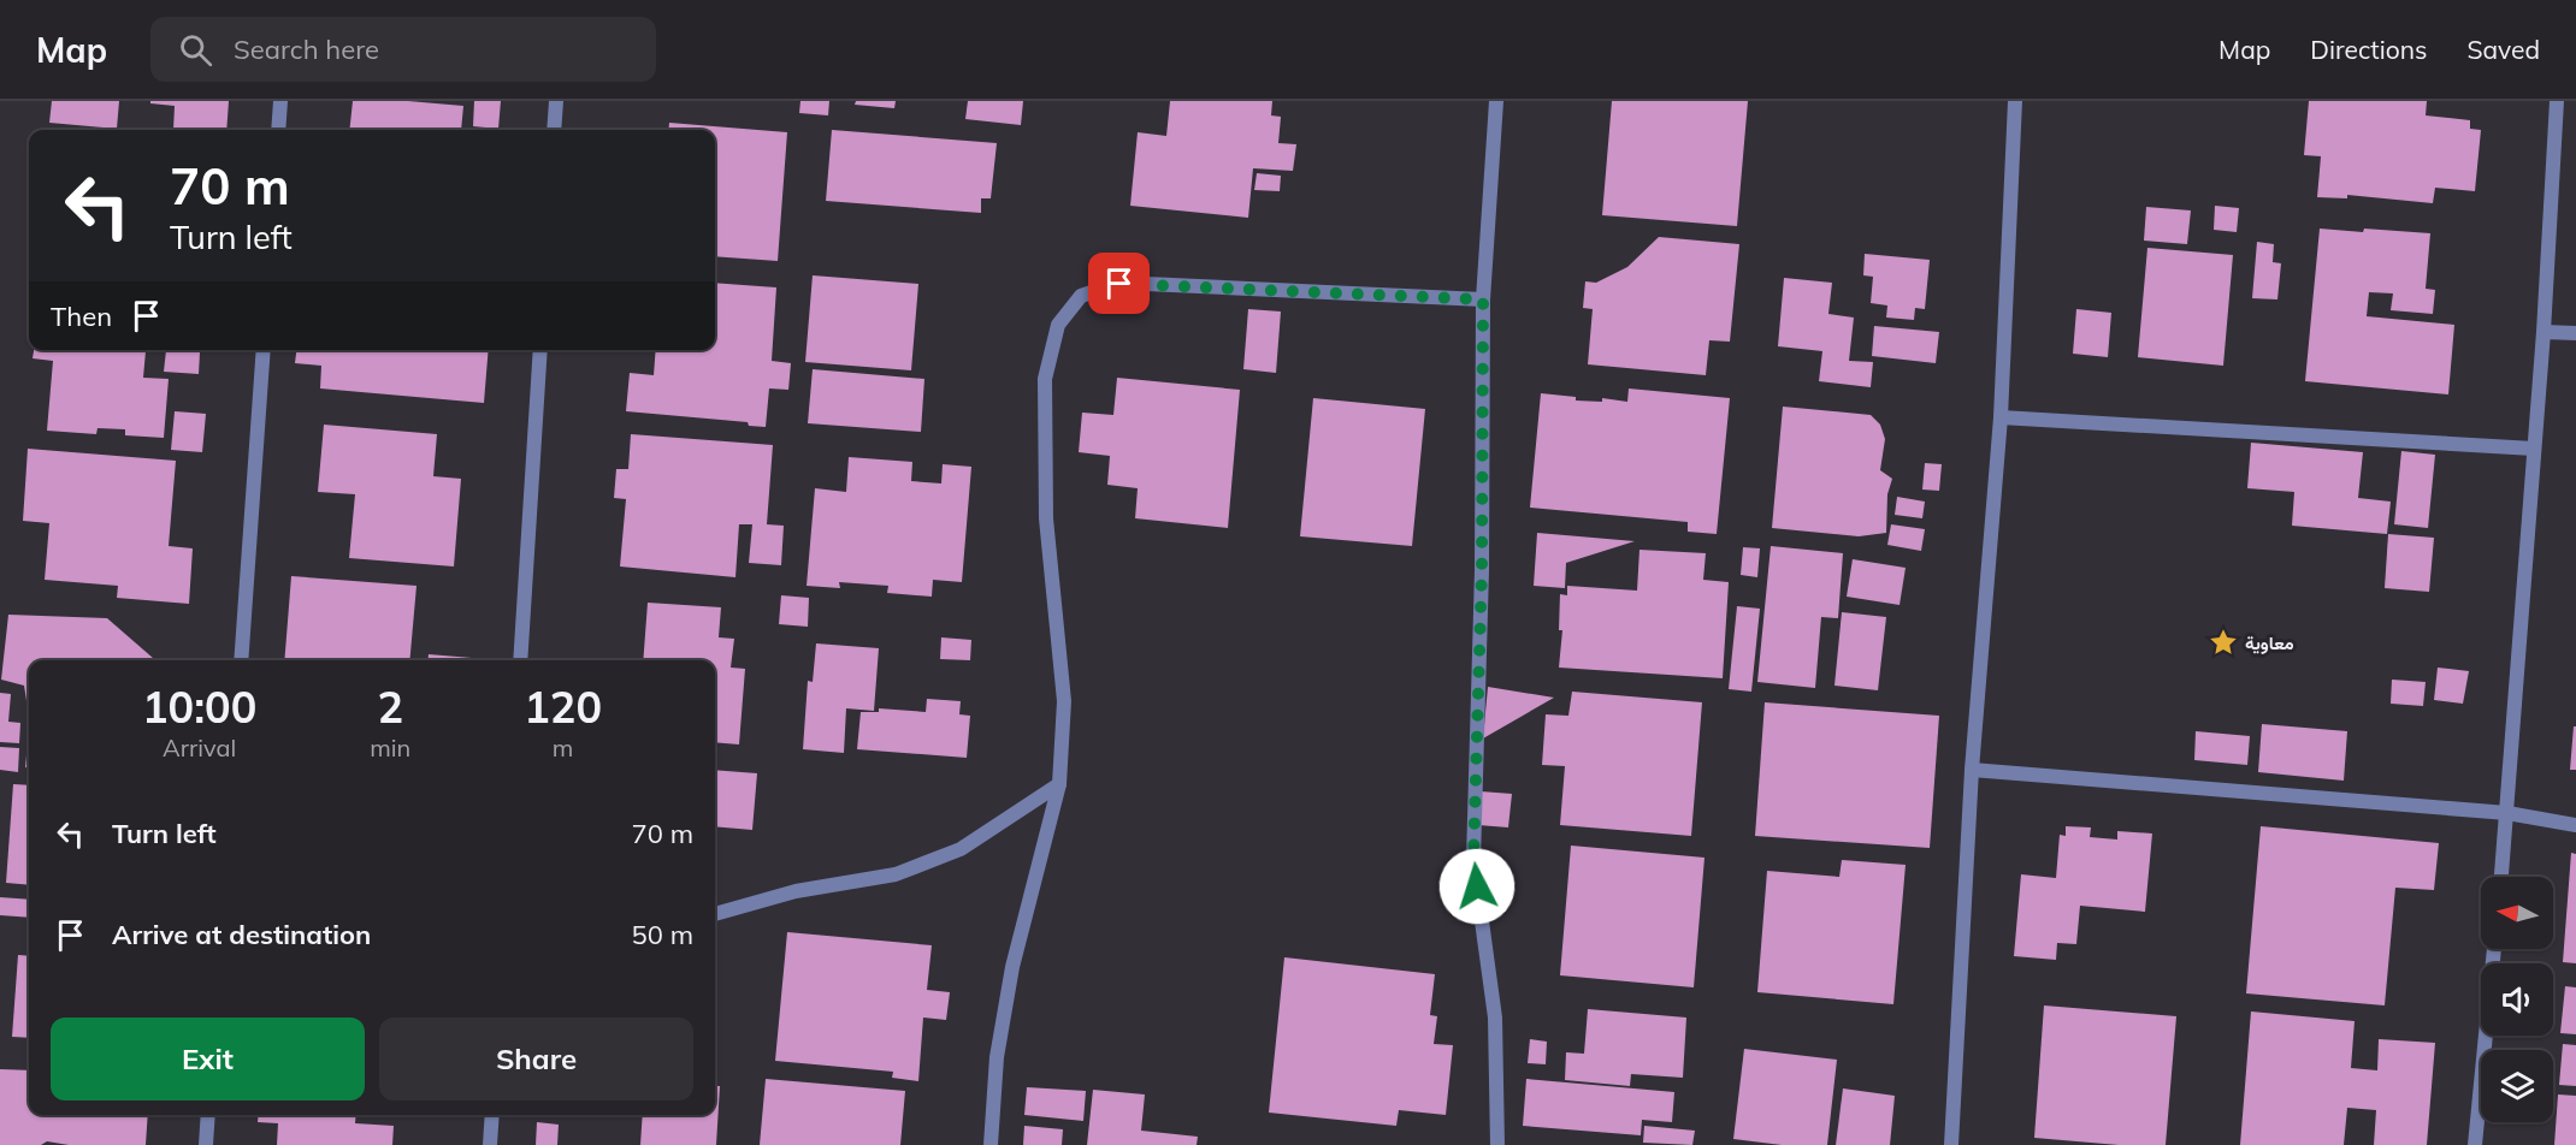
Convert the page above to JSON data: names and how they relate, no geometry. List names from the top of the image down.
{
  "places": {
    "place": ["معاوية"]
  },
  "north": "left",
  "page": {
    "header": "Map",
    "search": "Search here",
    "nav": ["Map", "Directions", "Saved"],
    "turn": ["70 m", "Turn left"],
    "then": "Then",
    "eta": [
      "10:00",
      "Arrival",
      "2",
      "min",
      "120",
      "m"
    ],
    "list": [
      {
        "name": "Turn left",
        "value": "70 m"
      },
      {
        "name": "Arrive at destination",
        "value": "50 m"
      }
    ],
    "buttons": ["Exit", "Share"]
  }
}
